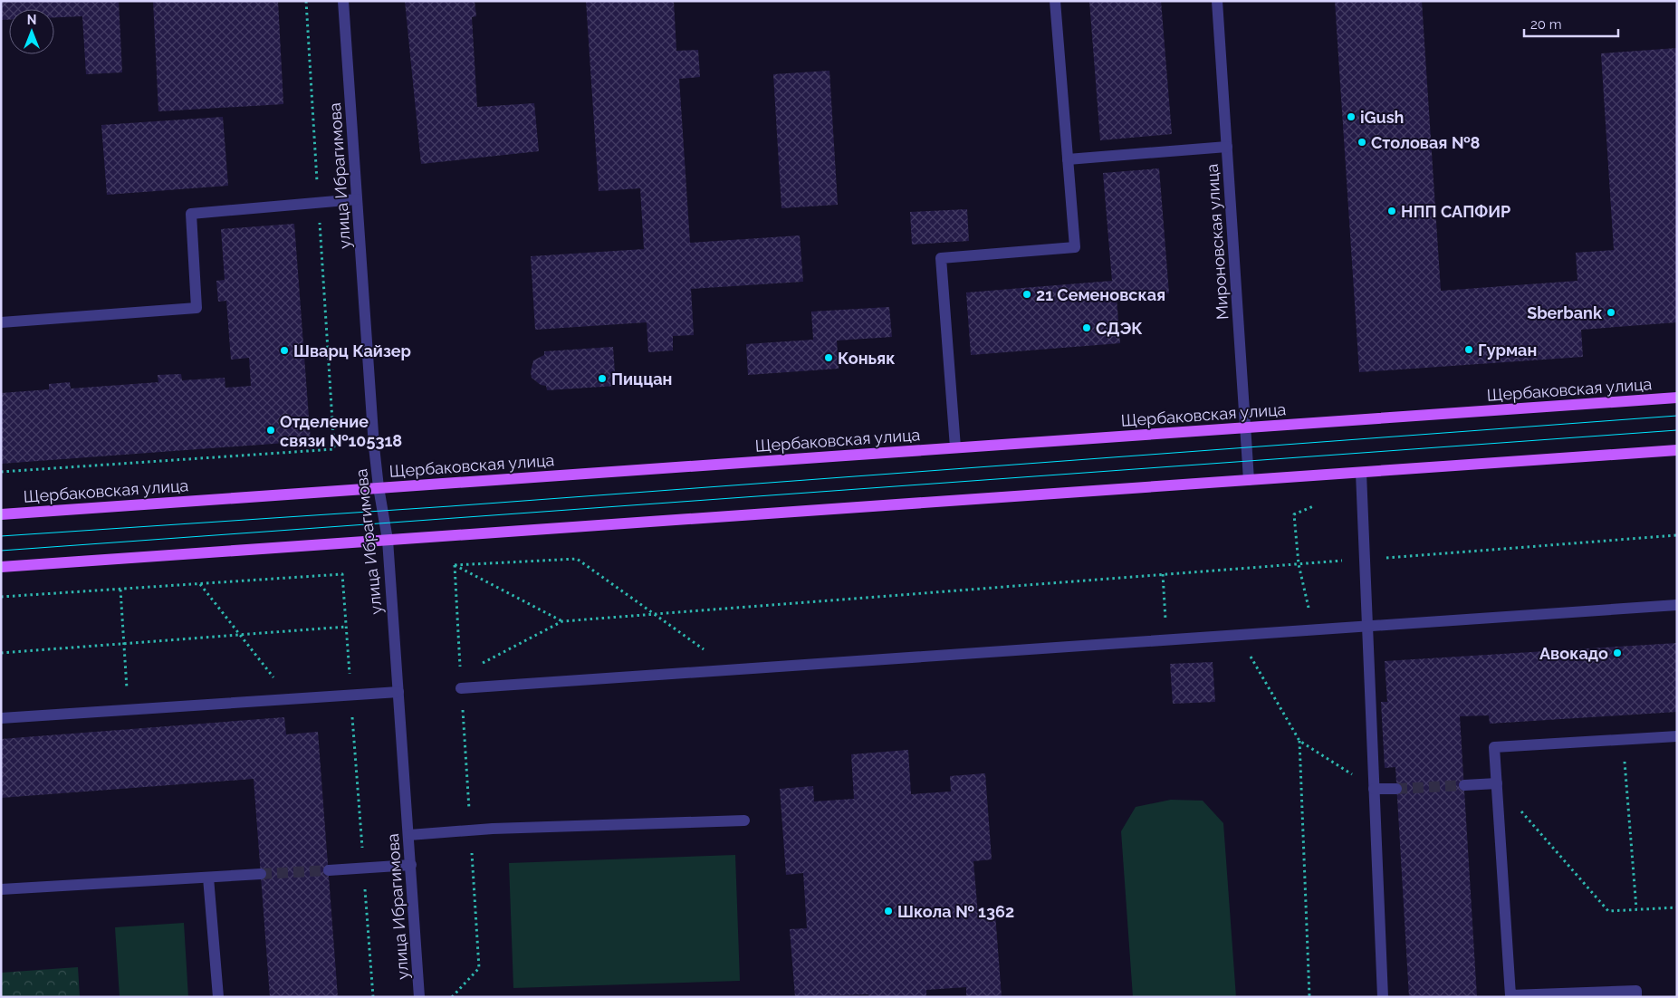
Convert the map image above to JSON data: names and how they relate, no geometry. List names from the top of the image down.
{
  "streets": {
    "main road": ["Щербаковская улица"],
    "street": ["улица Ибрагимова", "Мироновская улица"]
  },
  "crossings": [
    ["улица Ибрагимова", "Щербаковская улица"],
    ["Мироновская улица", "Щербаковская улица"]
  ],
  "places": [
    "iGush",
    "Столовая №8",
    "НПП САПФИР",
    "21 Семеновская",
    "Sberbank",
    "СДЭК",
    "Гурман",
    "Шварц Кайзер",
    "Коньяк",
    "Пиццан",
    "Отделение связи №105318",
    "Авокадо",
    "Школа № 1362"
  ],
  "scale_bar": "20 m",
  "north": "top"
}
